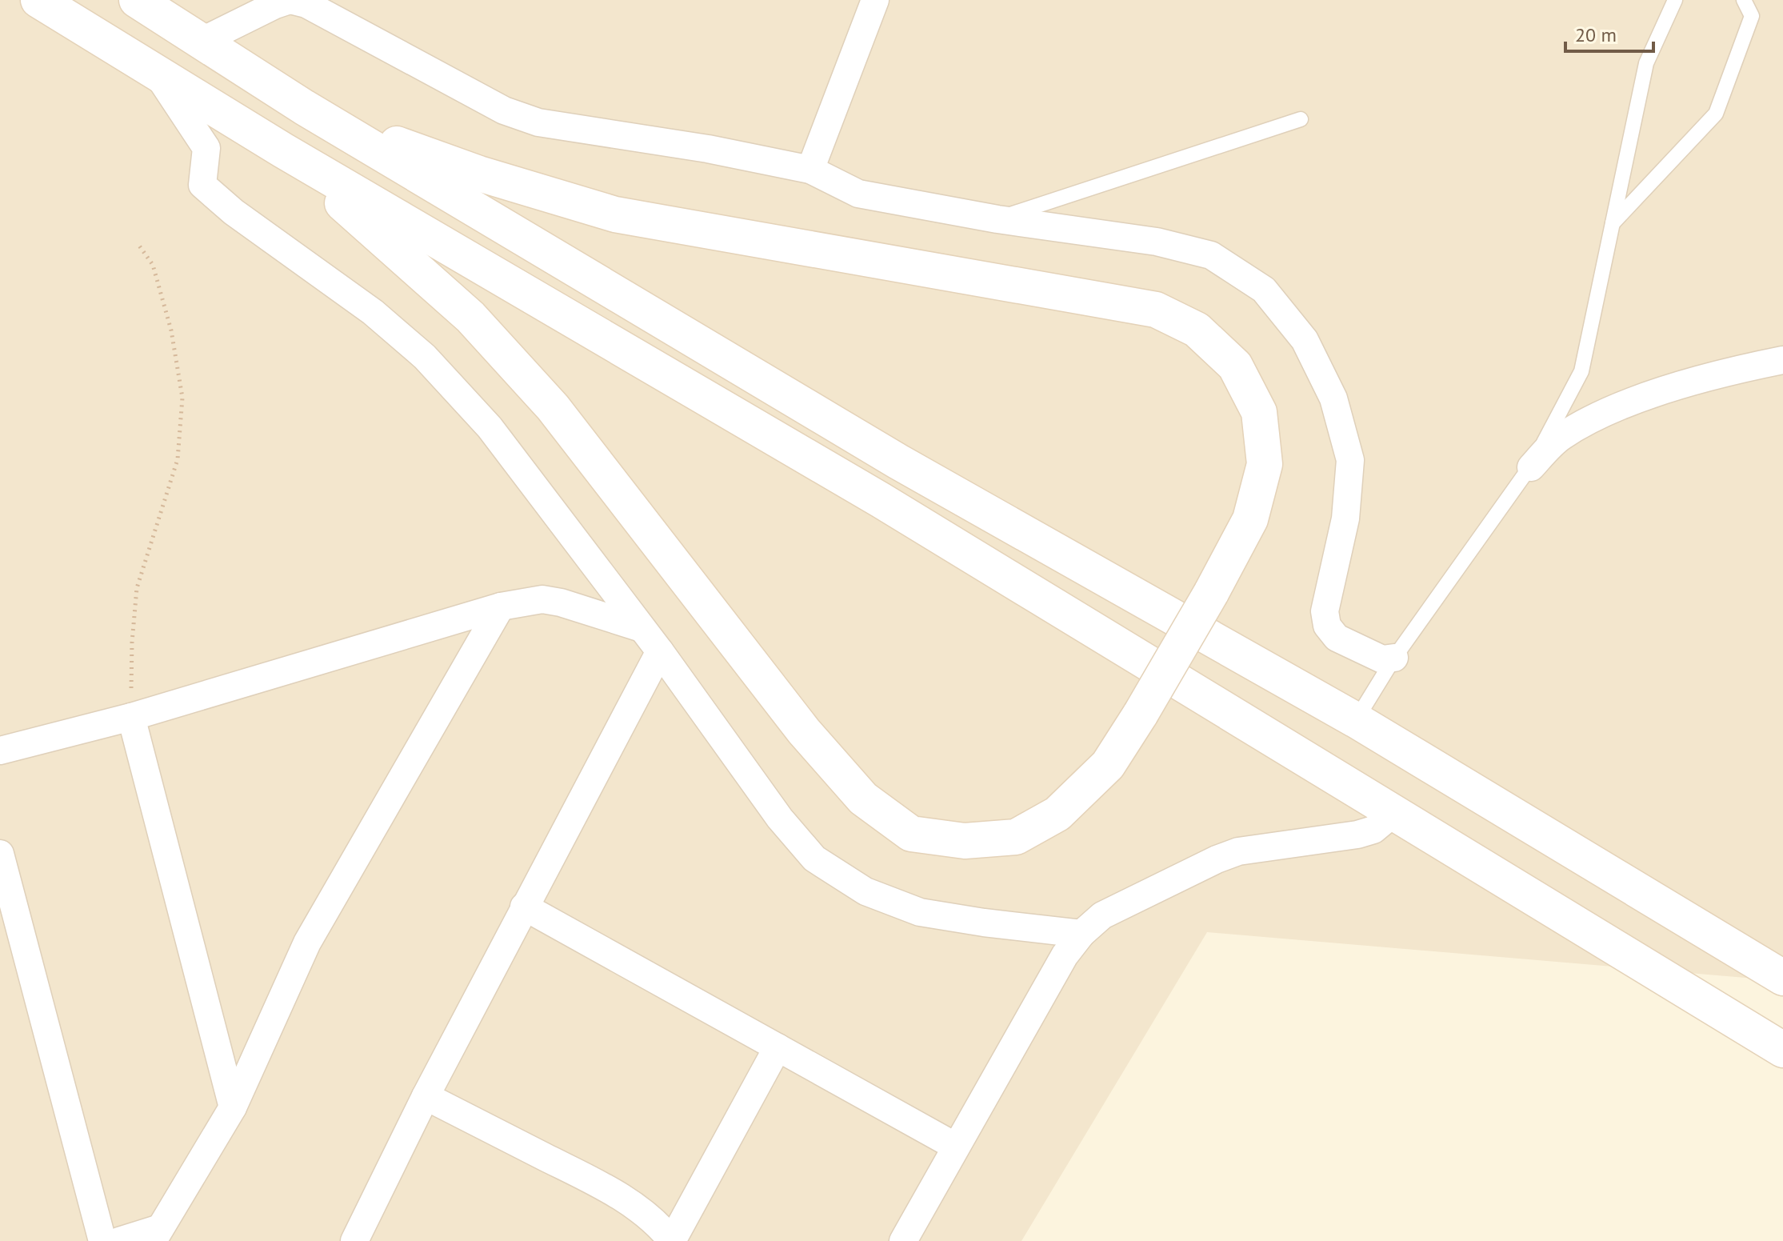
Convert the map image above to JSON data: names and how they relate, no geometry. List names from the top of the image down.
{
  "scale_bar": "20 m"
}
